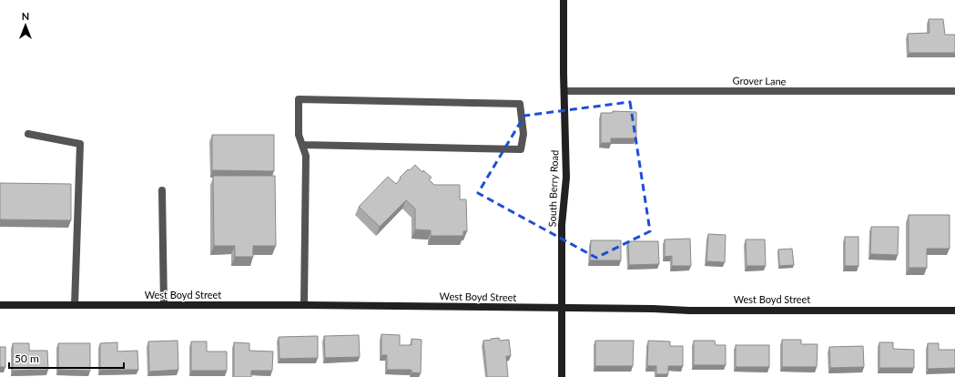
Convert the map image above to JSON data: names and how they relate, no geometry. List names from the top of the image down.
{
  "streets": {
    "street": ["Grover Lane", "South Berry Road", "West Boyd Street"]
  },
  "crossings": [
    ["Grover Lane", "South Berry Road"],
    ["South Berry Road", "West Boyd Street"]
  ],
  "scale_bar": "50 m",
  "north": "top"
}
